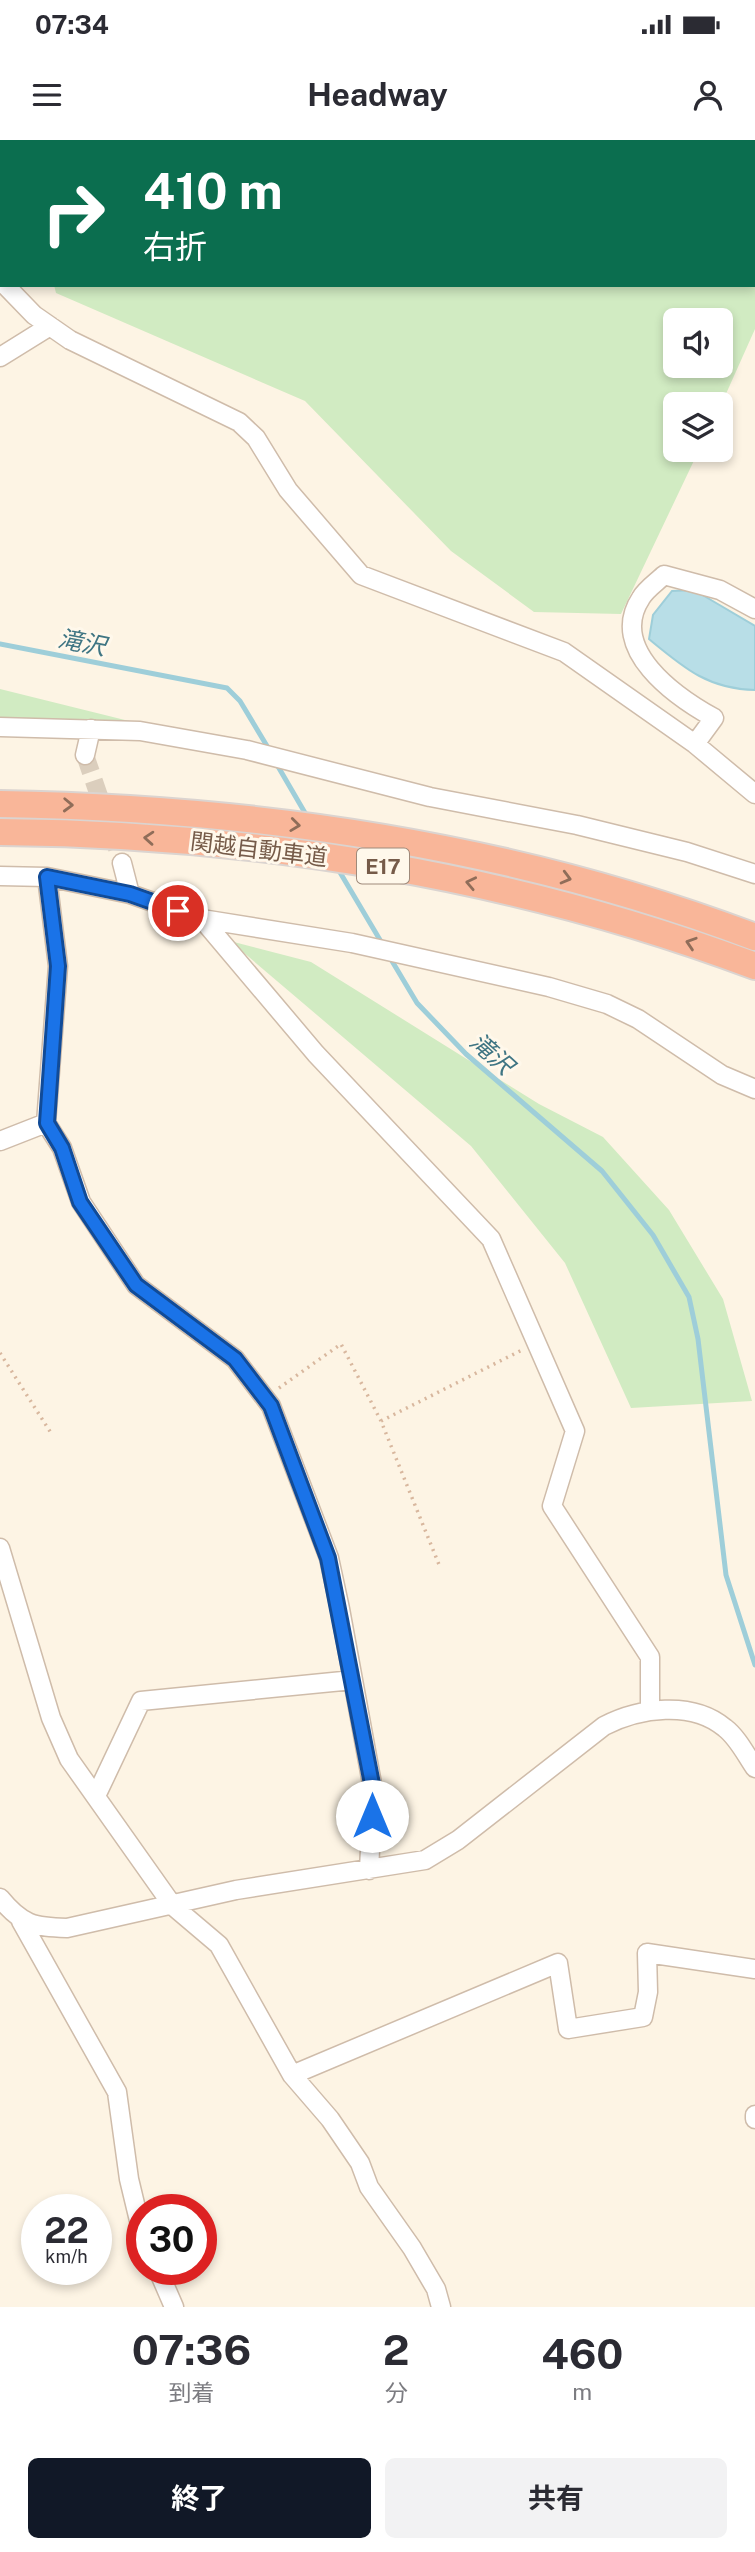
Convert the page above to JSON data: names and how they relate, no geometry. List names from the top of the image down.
{
  "streets": {
    "highway": ["関越自動車道", "E17"]
  },
  "water": ["滝沢"],
  "page": {
    "status": "07:34",
    "header": "Headway",
    "turn": ["410 m", "右折"],
    "speed": "22 km/h",
    "limit": "30",
    "eta": [
      "07:36",
      "到着",
      "2",
      "分",
      "460",
      "m"
    ],
    "buttons": ["終了", "共有"]
  }
}
